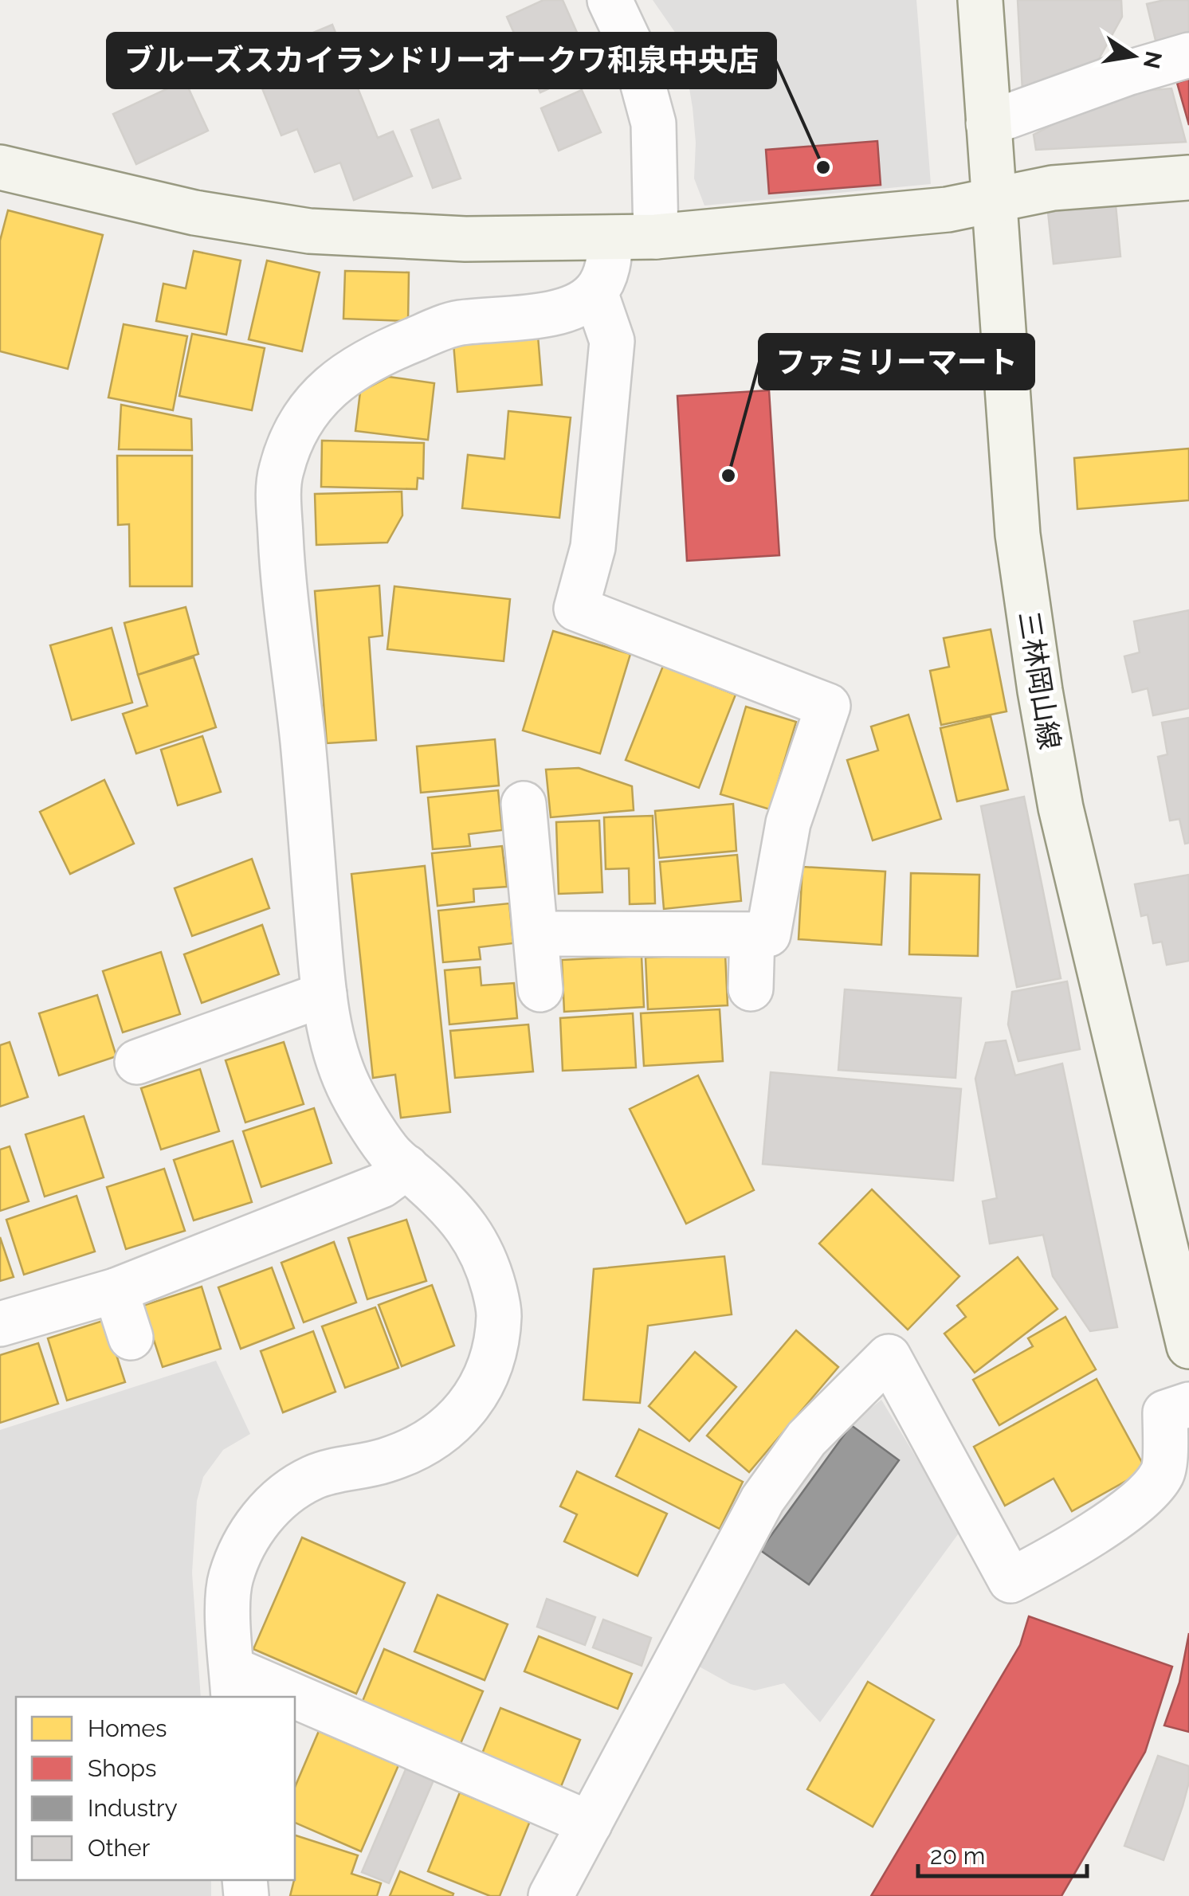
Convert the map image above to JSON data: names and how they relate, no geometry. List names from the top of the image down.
{
  "streets": {
    "main road": ["三林岡山線"]
  },
  "places": ["ブルーズスカイランドリーオークワ和泉中央店", "ファミリーマート"],
  "legend": [
    "Homes",
    "Shops",
    "Industry",
    "Other"
  ],
  "scale_bar": "20 m",
  "north": "right"
}
